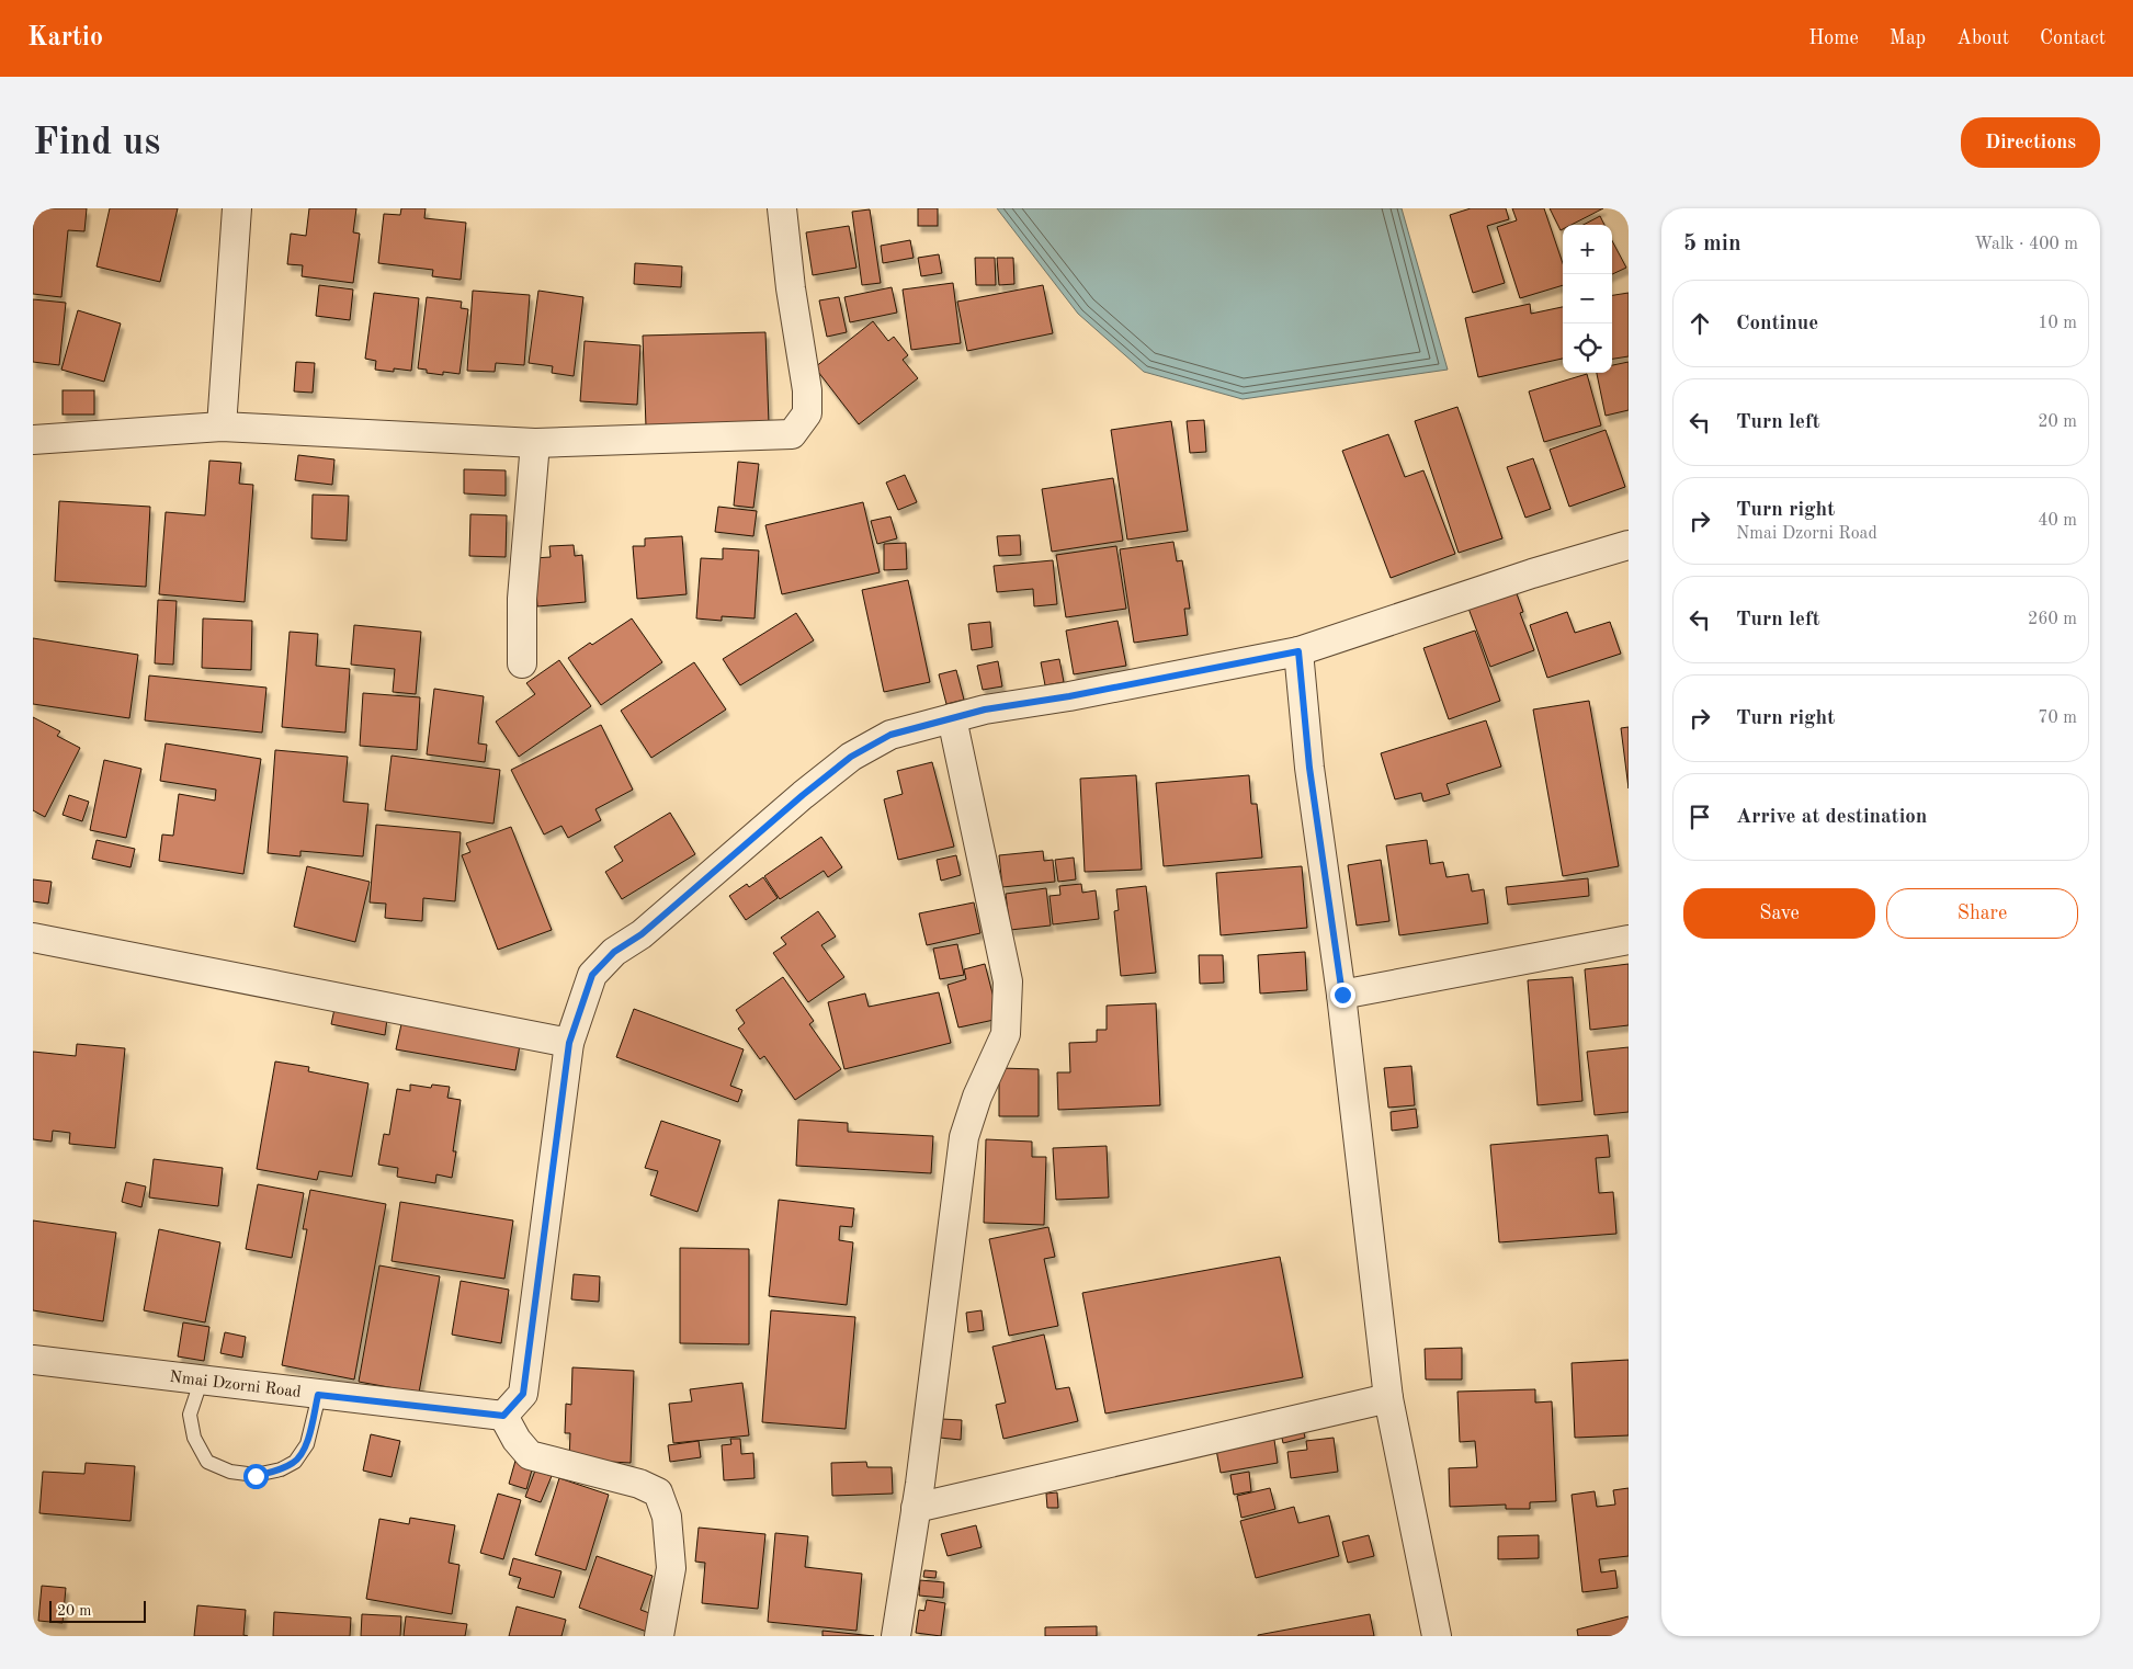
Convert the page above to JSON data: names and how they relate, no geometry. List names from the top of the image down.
{
  "streets": {
    "street": ["Nmai Dzorni Road"]
  },
  "scale_bar": "20 m",
  "page": {
    "header": "Kartio",
    "nav": [
      "Home",
      "Map",
      "About",
      "Contact"
    ],
    "buttons": [
      "Directions",
      ["Save", "Share"]
    ],
    "title": "Find us",
    "heading": ["5 min", "Walk · 400 m"],
    "map_buttons": ["+", "−"],
    "list": [
      ["Continue", "10 m"],
      ["Turn left", "20 m"],
      ["Turn right", "Nmai Dzorni Road", "40 m"],
      ["Turn left", "260 m"],
      ["Turn right", "70 m"],
      "Arrive at destination"
    ],
    "scale": "20 m"
  }
}
